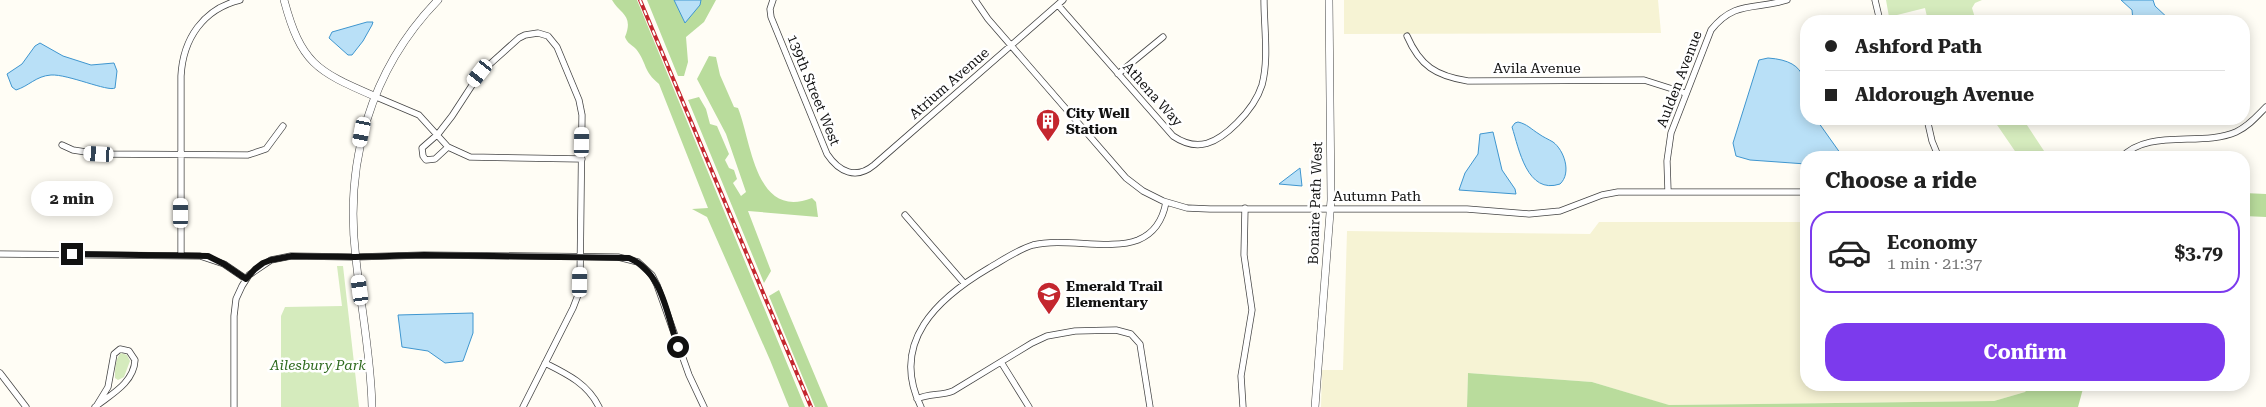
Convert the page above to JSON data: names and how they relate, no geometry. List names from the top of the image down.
{
  "streets": {
    "street": [
      "Avila Avenue",
      "Aulden Avenue",
      "Atrium Avenue",
      "139th Street West",
      "Athena Way",
      "Autumn Path",
      "Bonaire Path West"
    ]
  },
  "crossings": [
    ["Avila Avenue", "Aulden Avenue"],
    ["Aulden Avenue", "Autumn Path"],
    ["Atrium Avenue", "139th Street West"],
    ["Atrium Avenue", "Athena Way"],
    ["Atrium Avenue", "Autumn Path"],
    ["Autumn Path", "Bonaire Path West"]
  ],
  "parks": ["Ailesbury Park"],
  "places": {
    "building": ["City Well Station"],
    "school or university": ["Emerald Trail Elementary"]
  },
  "page": {
    "banner": ["Ashford Path", "Aldorough Avenue"],
    "heading": "Choose a ride",
    "bubble": "2 min",
    "list": [
      {
        "name": "Economy",
        "note": "1 min · 21:37",
        "value": "$3.79"
      }
    ],
    "buttons": "Confirm"
  }
}
